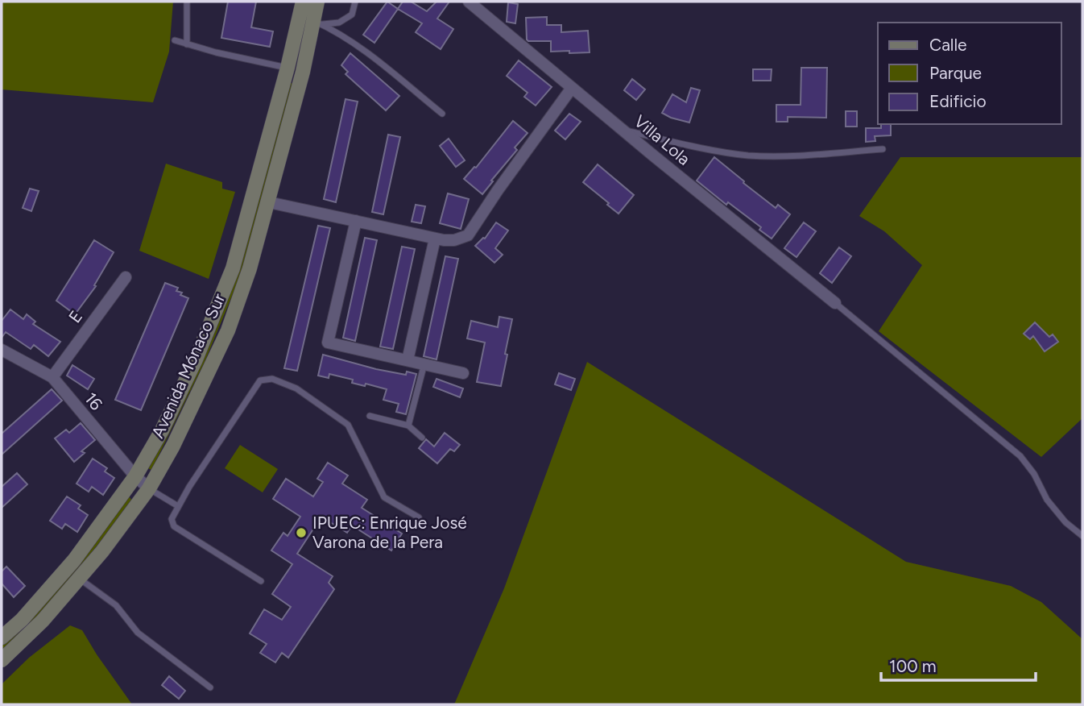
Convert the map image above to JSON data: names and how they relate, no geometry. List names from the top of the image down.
{
  "streets": {
    "main road": ["Avenida Mónaco Sur"],
    "street": ["Villa Lola", "E", "16"]
  },
  "crossings": [
    ["E", "16"],
    ["Avenida Mónaco Sur", "16"]
  ],
  "places": ["IPUEC: Enrique José Varona de la Pera"],
  "legend": ["Calle", "Parque", "Edificio"],
  "scale_bar": "100 m"
}
